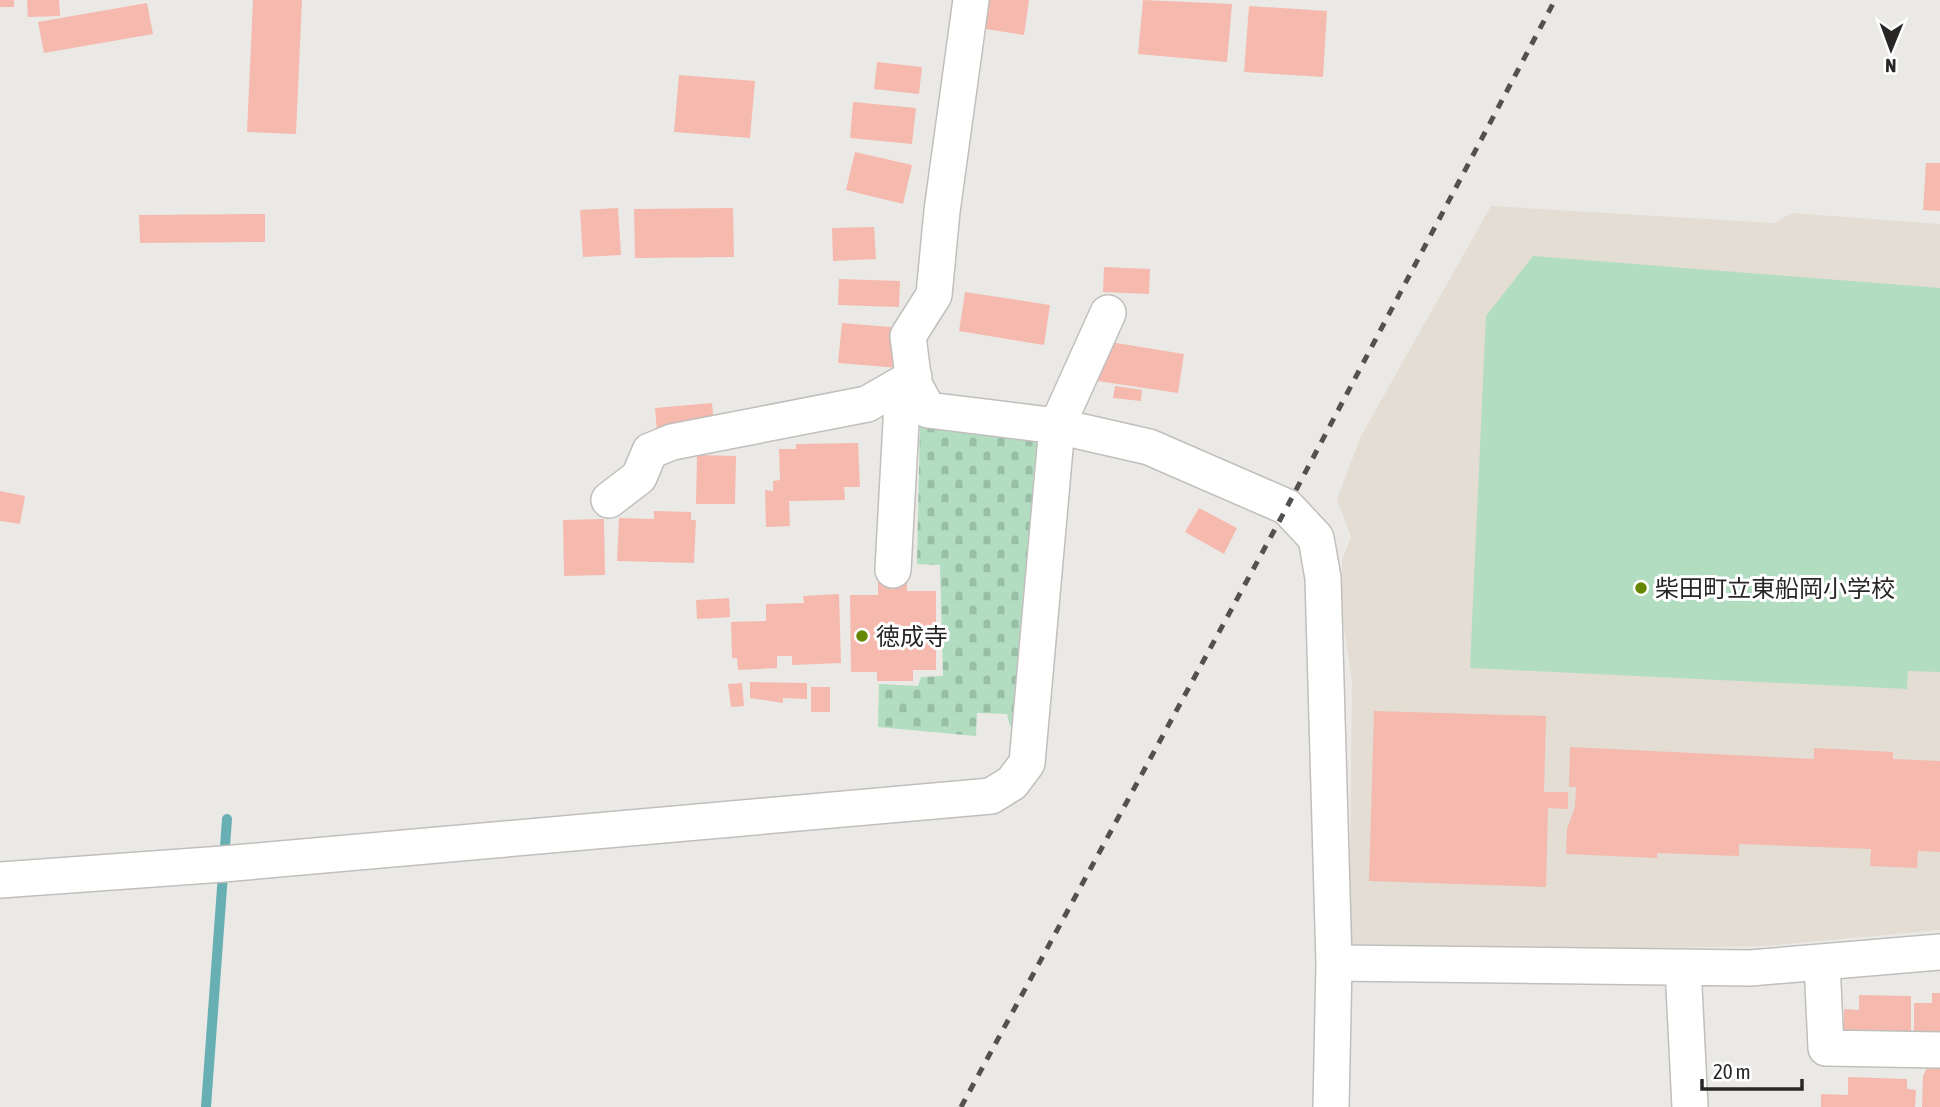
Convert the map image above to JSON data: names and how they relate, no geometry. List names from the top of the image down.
{
  "places": ["柴田町立東船岡小学校", "徳成寺"],
  "scale_bar": "20 m",
  "north": "bottom"
}
